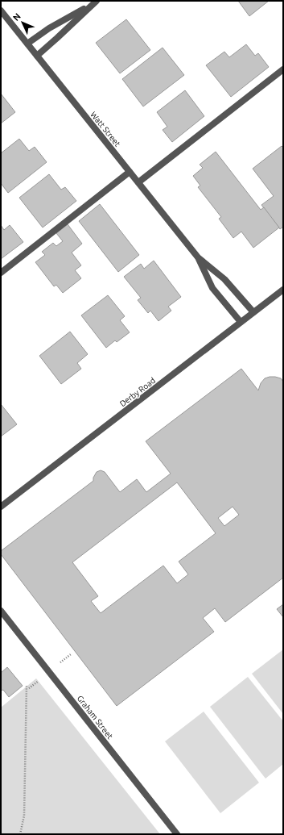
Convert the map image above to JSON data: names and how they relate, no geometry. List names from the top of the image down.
{
  "streets": {
    "street": ["Watt Street", "Derby Road", "Graham Street"]
  },
  "crossings": [
    ["Watt Street", "Derby Road"]
  ],
  "north": "top left"
}
